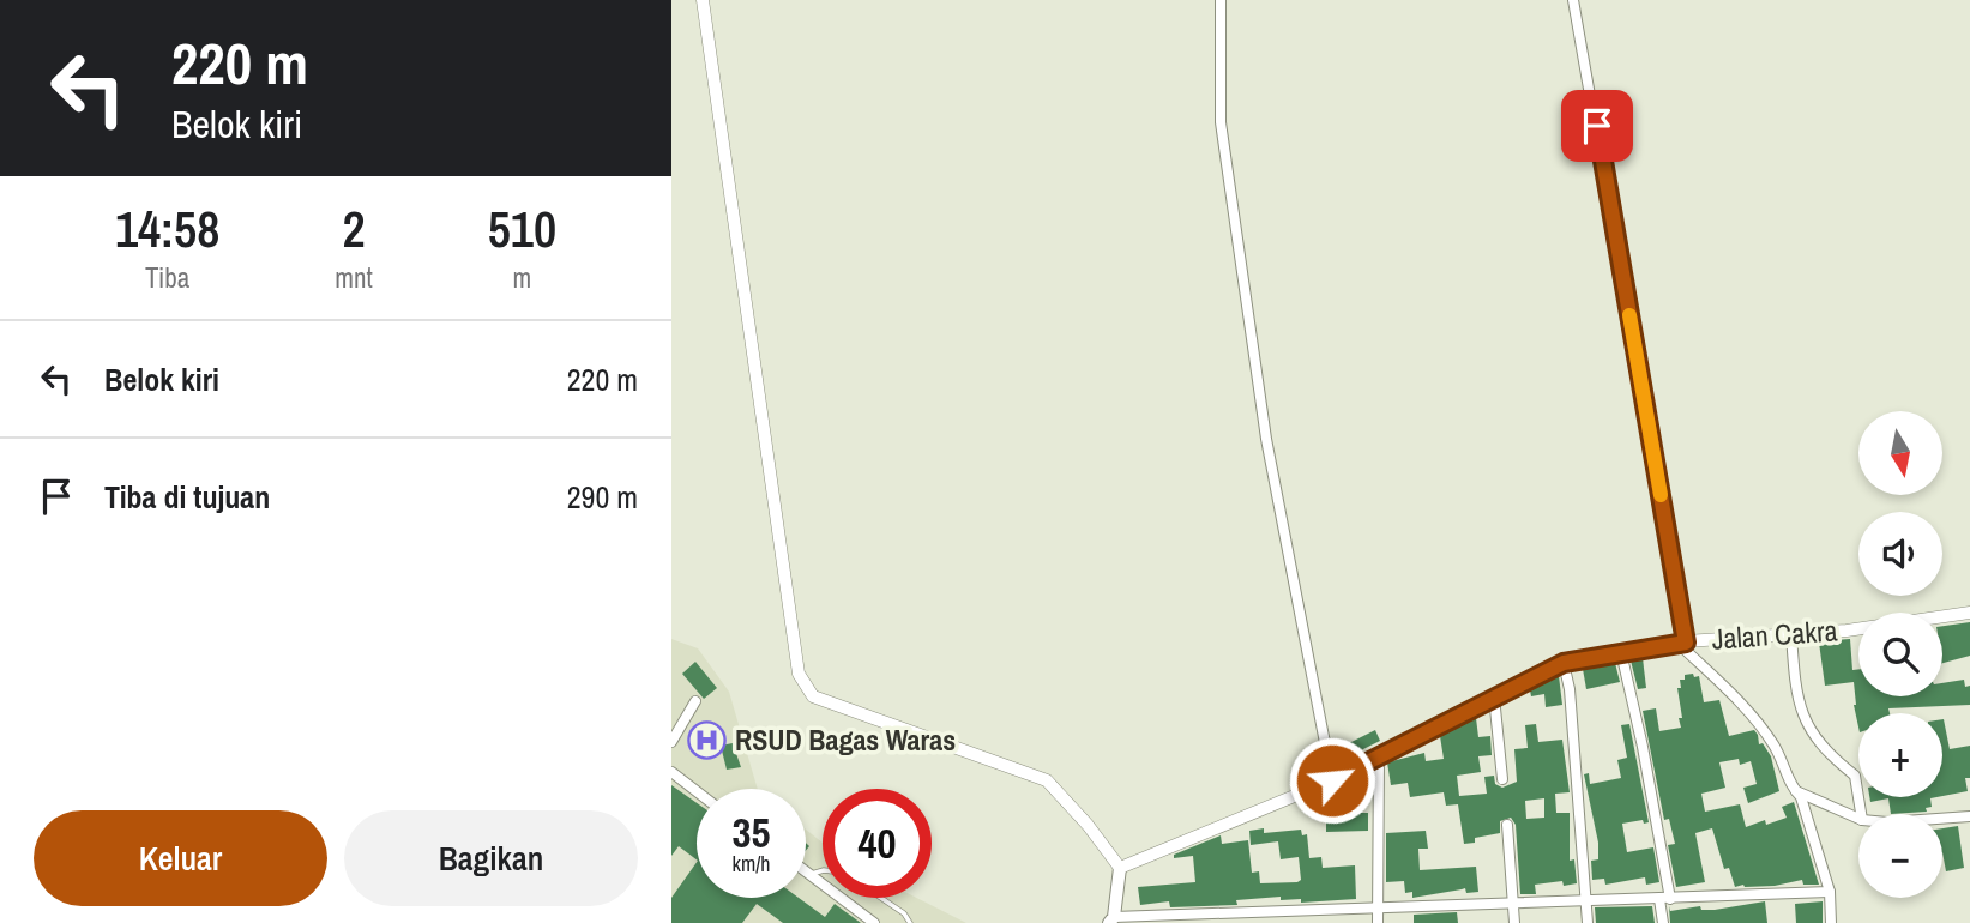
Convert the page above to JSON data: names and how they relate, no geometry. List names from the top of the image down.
{
  "streets": {
    "street": ["Jalan Cakra"]
  },
  "places": {
    "hospital": ["RSUD Bagas Waras"]
  },
  "north": "bottom",
  "page": {
    "turn": ["220 m", "Belok kiri"],
    "eta": [
      "14:58",
      "Tiba",
      "2",
      "mnt",
      "510",
      "m"
    ],
    "list": [
      {
        "name": "Belok kiri",
        "value": "220 m"
      },
      {
        "name": "Tiba di tujuan",
        "value": "290 m"
      }
    ],
    "map_buttons": ["+", "−"],
    "speed": "35 km/h",
    "limit": "40",
    "buttons": ["Keluar", "Bagikan"]
  }
}
